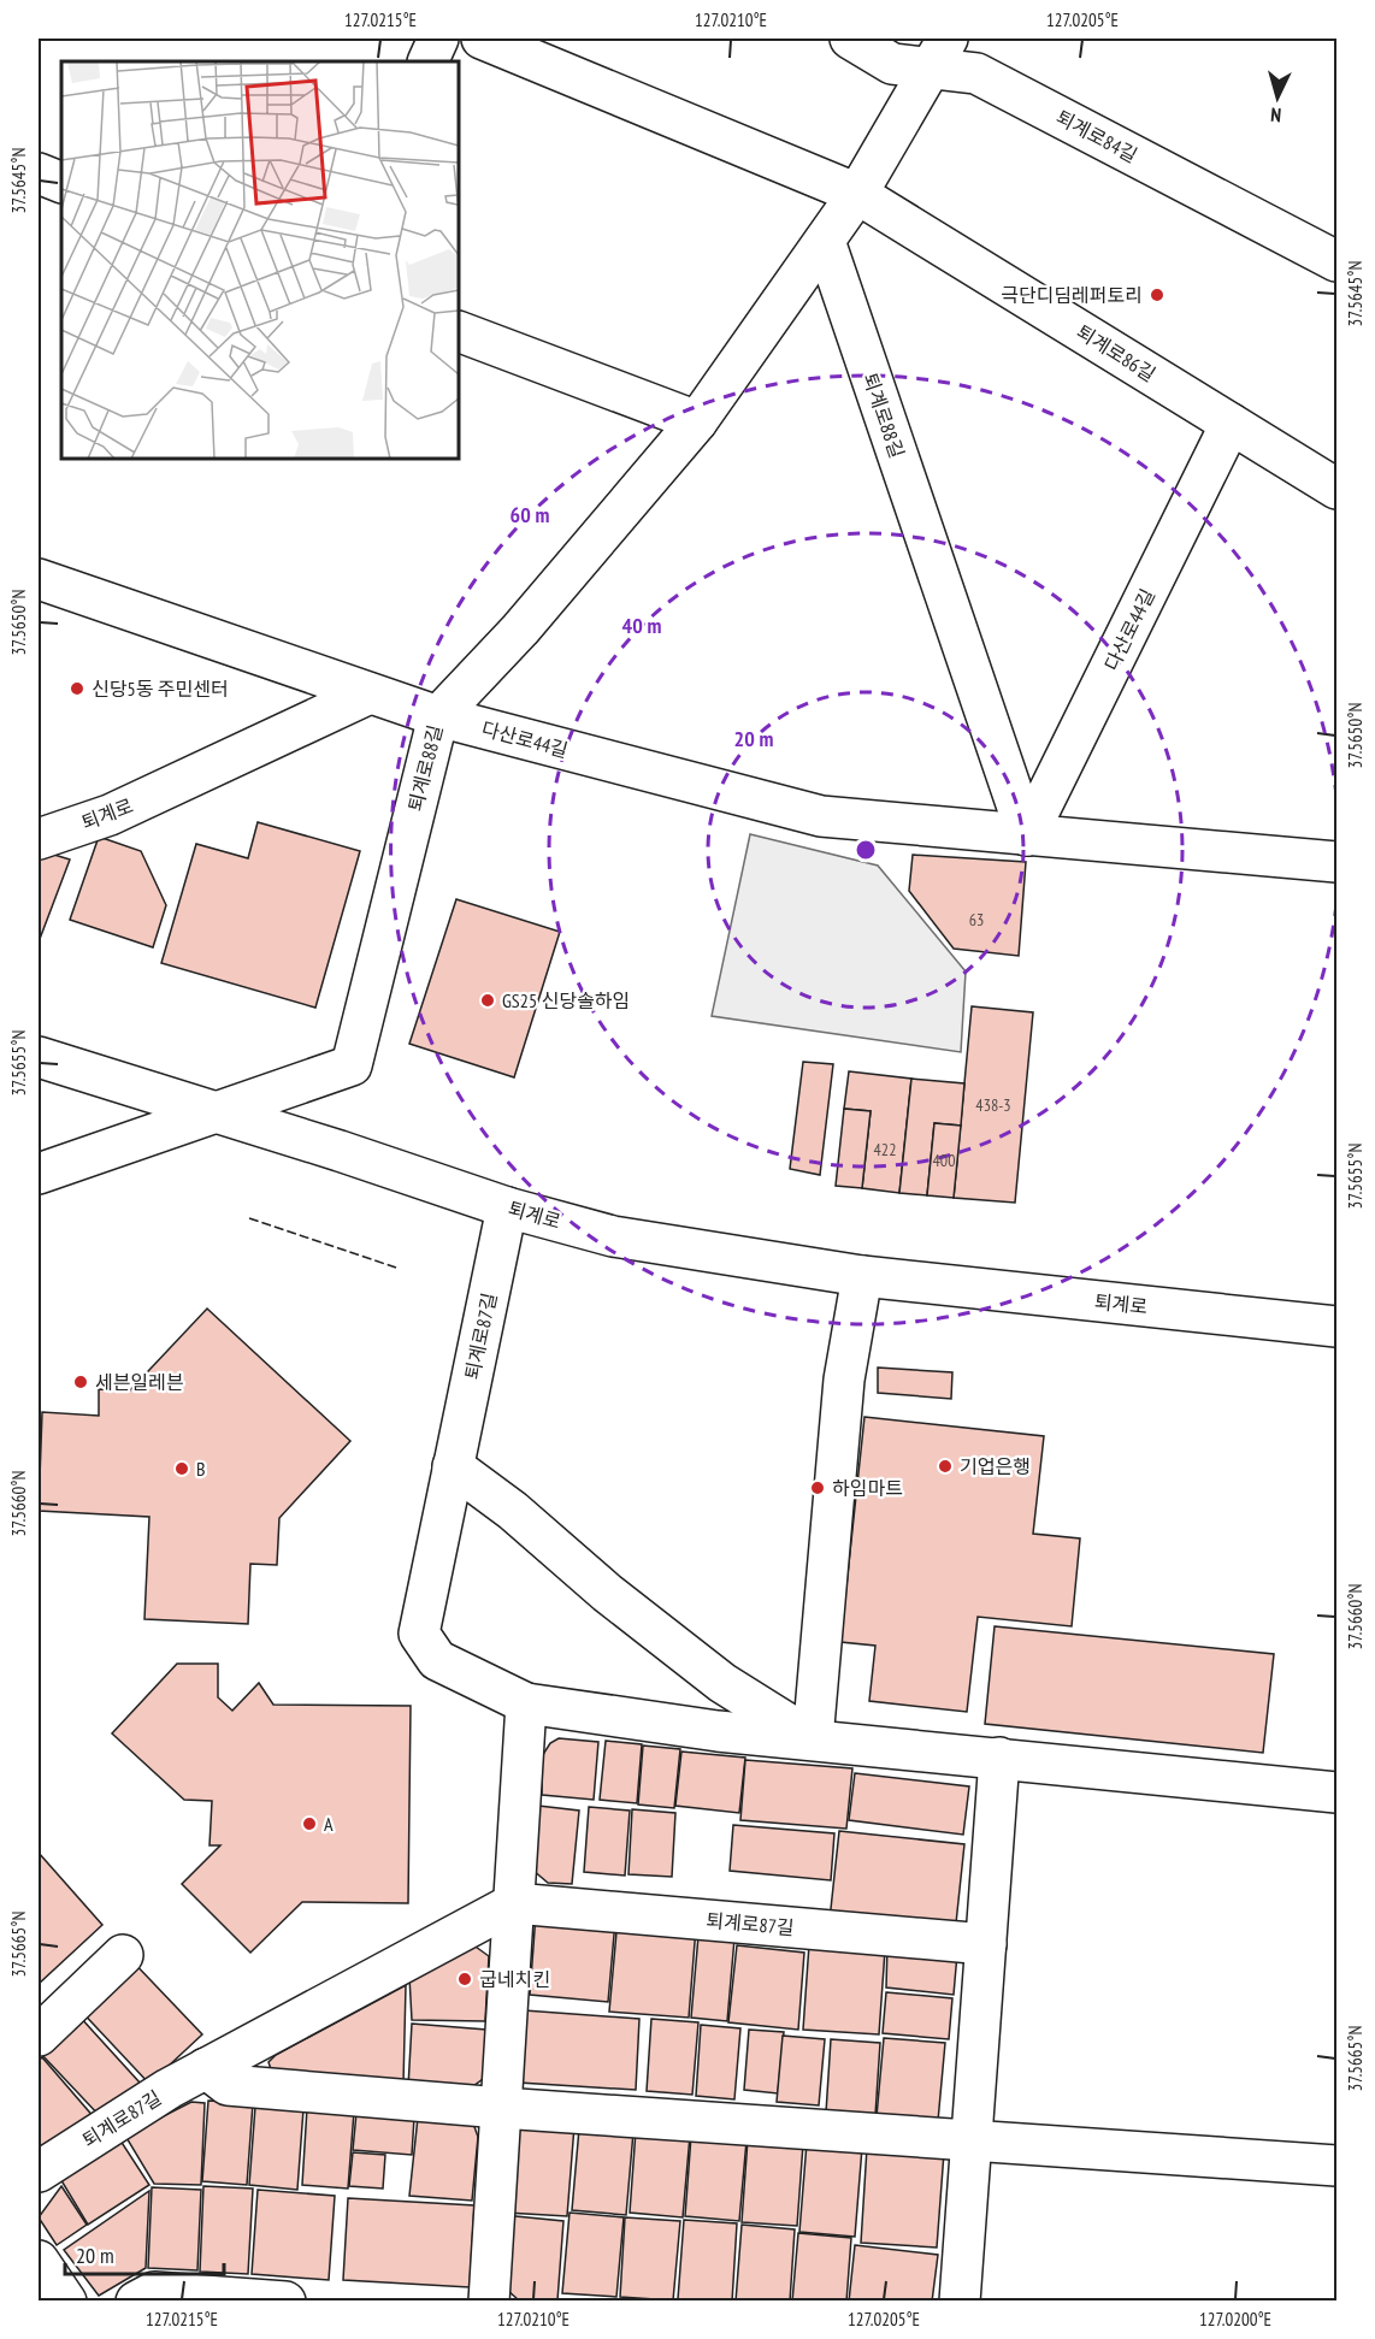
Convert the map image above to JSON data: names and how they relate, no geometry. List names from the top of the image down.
{
  "streets": {
    "street": [
      "퇴계로84길",
      "퇴계로86길",
      "퇴계로88길",
      "다산로44길",
      "퇴계로",
      "퇴계로87길"
    ]
  },
  "crossings": [
    ["퇴계로84길", "퇴계로88길"],
    ["퇴계로86길", "퇴계로88길"],
    ["퇴계로86길", "다산로44길"],
    ["퇴계로88길", "다산로44길"],
    ["퇴계로88길", "퇴계로"],
    ["다산로44길", "퇴계로"],
    ["퇴계로", "퇴계로87길"]
  ],
  "places": [
    "극단디딤레퍼토리",
    "신당5동 주민센터",
    "GS25 신당솔하임",
    "세븐일레븐",
    "기업은행",
    "B",
    "하임마트",
    "A",
    "굽네치킨"
  ],
  "house_numbers": [
    "63",
    "438-3",
    "422",
    "400"
  ],
  "scale_bar": "20 m",
  "north": "bottom",
  "coordinates": [
    "127.0215°E",
    "127.0210°E",
    "127.0205°E",
    "37.5645°N",
    "37.5650°N",
    "37.5655°N",
    "37.5660°N",
    "37.5665°N",
    "127.0200°E"
  ],
  "rings": ["60 m", "40 m", "20 m"]
}
